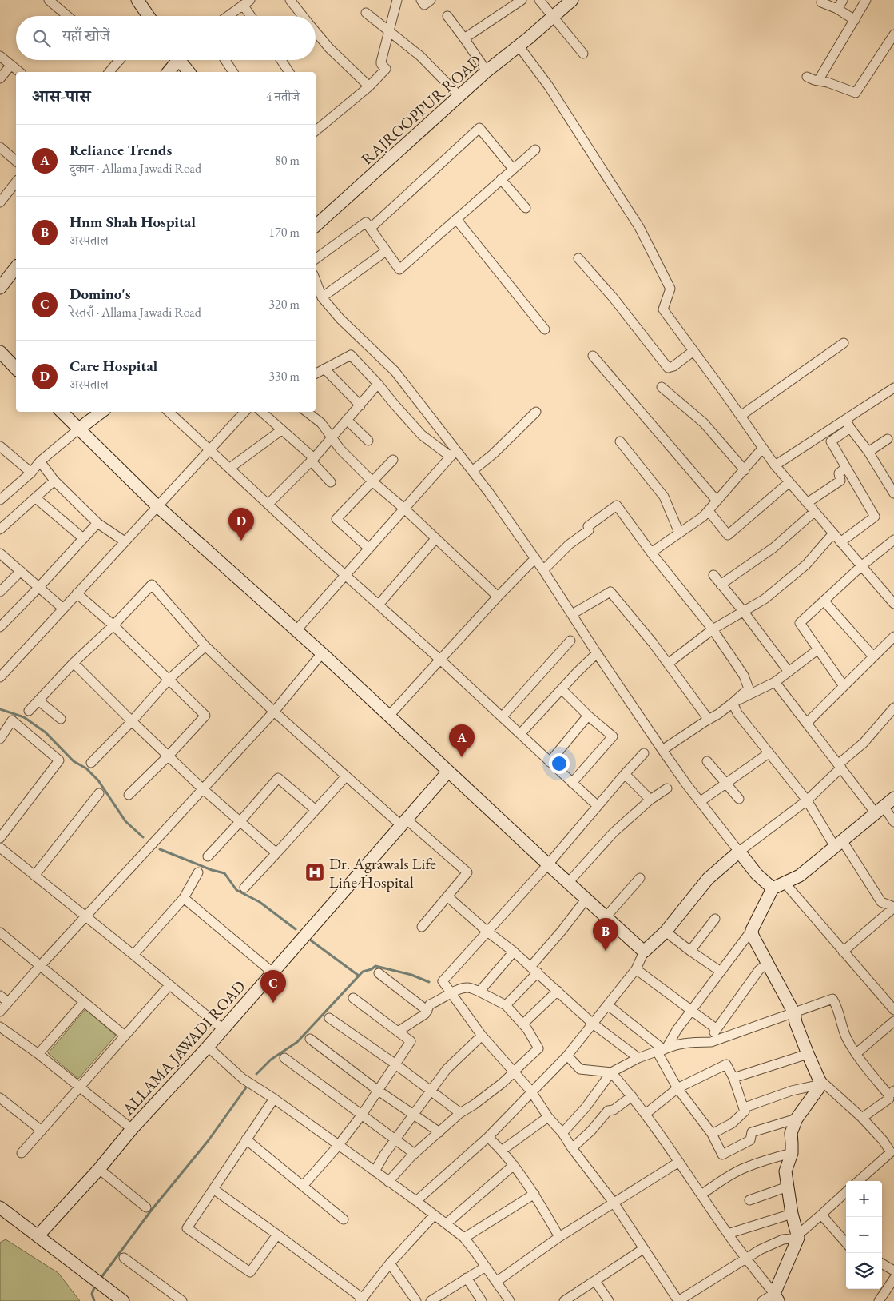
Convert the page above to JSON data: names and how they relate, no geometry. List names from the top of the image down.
{
  "streets": {
    "street": ["RAJROOPPUR ROAD", "ALLAMA JAWADI ROAD"]
  },
  "places": {
    "hospital": ["Dr. Agrawals Life Line Hospital"]
  },
  "page": {
    "search": "यहाँ खोजें",
    "heading": ["आस-पास", "4 नतीजे"],
    "list": [
      {
        "mark": "A",
        "name": "Reliance Trends",
        "note": "दुकान · Allama Jawadi Road",
        "value": "80 m"
      },
      {
        "mark": "B",
        "name": "Hnm Shah Hospital",
        "note": "अस्पताल",
        "value": "170 m"
      },
      {
        "mark": "C",
        "name": "Domino's",
        "note": "रेस्तराँ · Allama Jawadi Road",
        "value": "320 m"
      },
      {
        "mark": "D",
        "name": "Care Hospital",
        "note": "अस्पताल",
        "value": "330 m"
      }
    ],
    "pins": [
      "D",
      "A",
      "B",
      "C"
    ],
    "map_buttons": ["+", "−"]
  }
}
